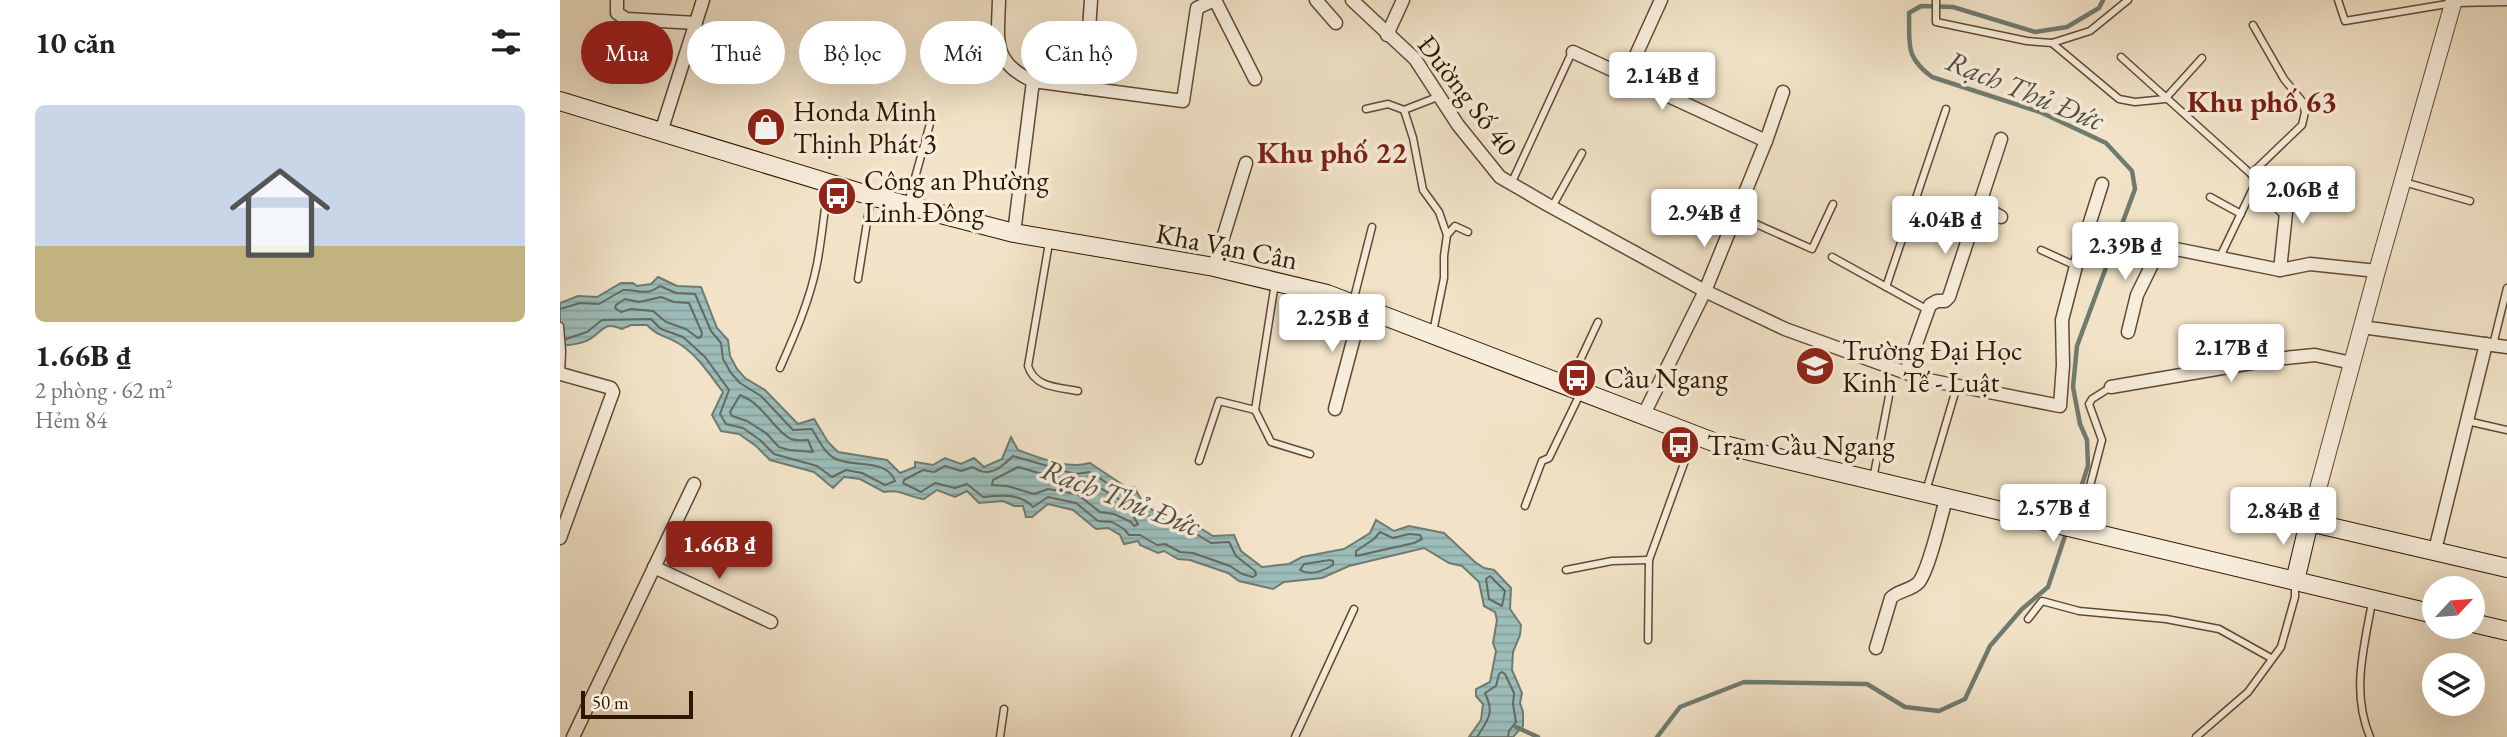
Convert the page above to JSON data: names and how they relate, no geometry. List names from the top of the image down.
{
  "streets": {
    "main road": ["Kha Vạn Cân"],
    "street": ["Đường Số 40"]
  },
  "districts": ["Khu phố 63", "Khu phố 22"],
  "water": ["Rạch Thủ Đức"],
  "places": {
    "shop": ["Honda Minh Thịnh Phát 3"],
    "bus stop": ["Công an Phường Linh Đông", "Cầu Ngang", "Trạm Cầu Ngang"],
    "school or university": ["Trường Đại Học Kinh Tế - Luật"]
  },
  "scale_bar": "50 m",
  "north": "top right",
  "page": {
    "heading": "10 căn",
    "chip": [
      "Mua",
      "Thuê",
      "Bộ lọc",
      "Mới",
      "Căn hộ"
    ],
    "price": [
      "2.14B ₫",
      "2.06B ₫",
      "2.94B ₫",
      "4.04B ₫",
      "2.39B ₫",
      "2.25B ₫",
      "2.17B ₫",
      "2.57B ₫",
      "2.84B ₫",
      "1.66B ₫"
    ],
    "list": [
      {
        "name": "1.66B ₫",
        "note": "2 phòng · 62 m² · Hẻm 84"
      }
    ],
    "scale": "50 m"
  }
}
